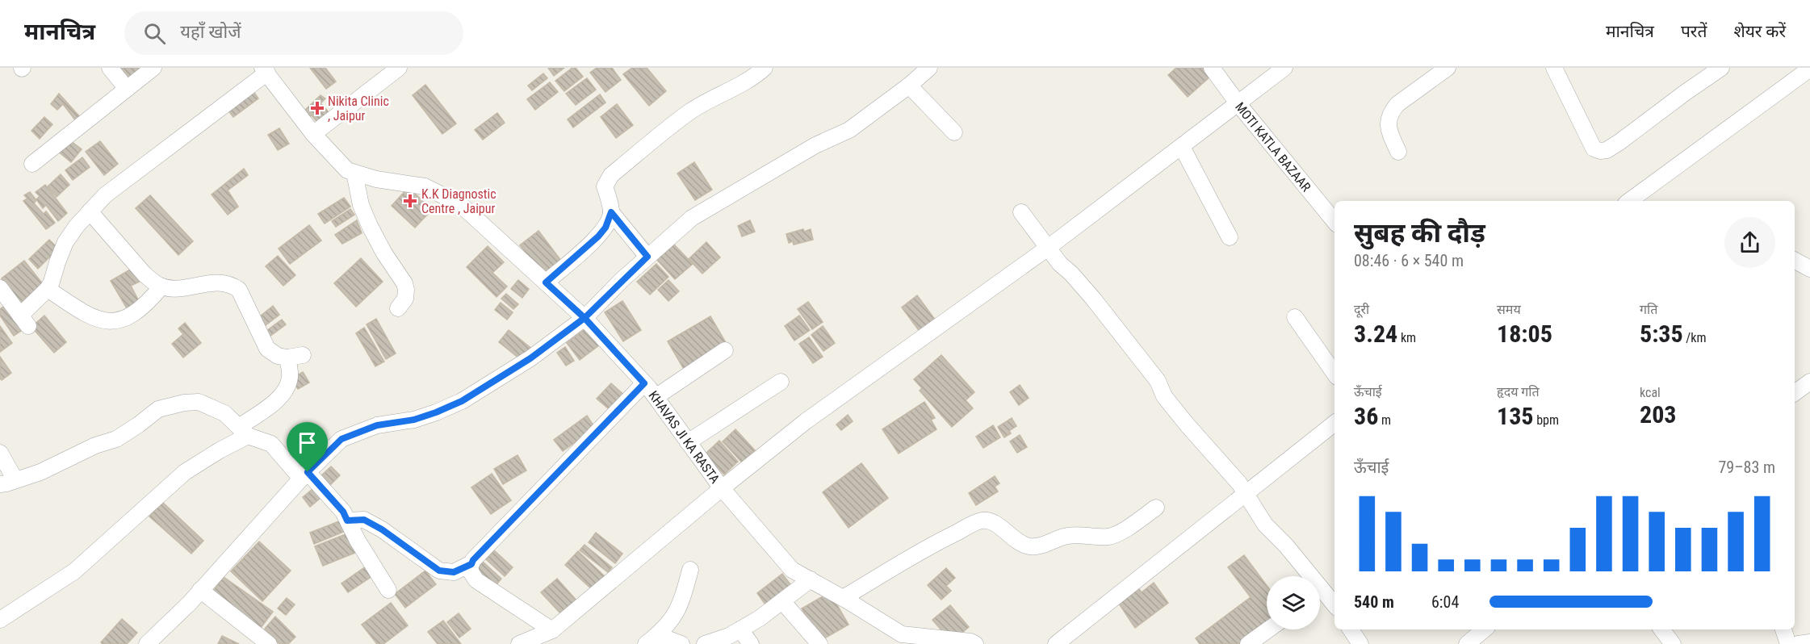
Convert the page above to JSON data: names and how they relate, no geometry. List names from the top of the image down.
{
  "streets": {
    "street": ["MOTI KATLA BAZAAR", "KHAVAS JI KA RASTA"]
  },
  "places": {
    "health": ["Nikita Clinic , Jaipur", "K.K Diagnostic Centre , Jaipur"]
  },
  "page": {
    "header": "मानचित्र",
    "search": "यहाँ खोजें",
    "nav": ["मानचित्र", "परतें", "शेयर करें"],
    "heading": ["सुबह की दौड़", "08:46 · 6 × 540 m"],
    "stats": [
      ["दूरी", "3.24 km"],
      ["समय", "18:05"],
      ["गति", "5:35 /km"],
      ["ऊँचाई", "36 m"],
      ["हृदय गति", "135 bpm"],
      ["kcal", "203"]
    ],
    "chart": ["ऊँचाई", "79–83 m"],
    "list": [
      {
        "name": "540 m",
        "note": "6:04"
      }
    ]
  }
}
